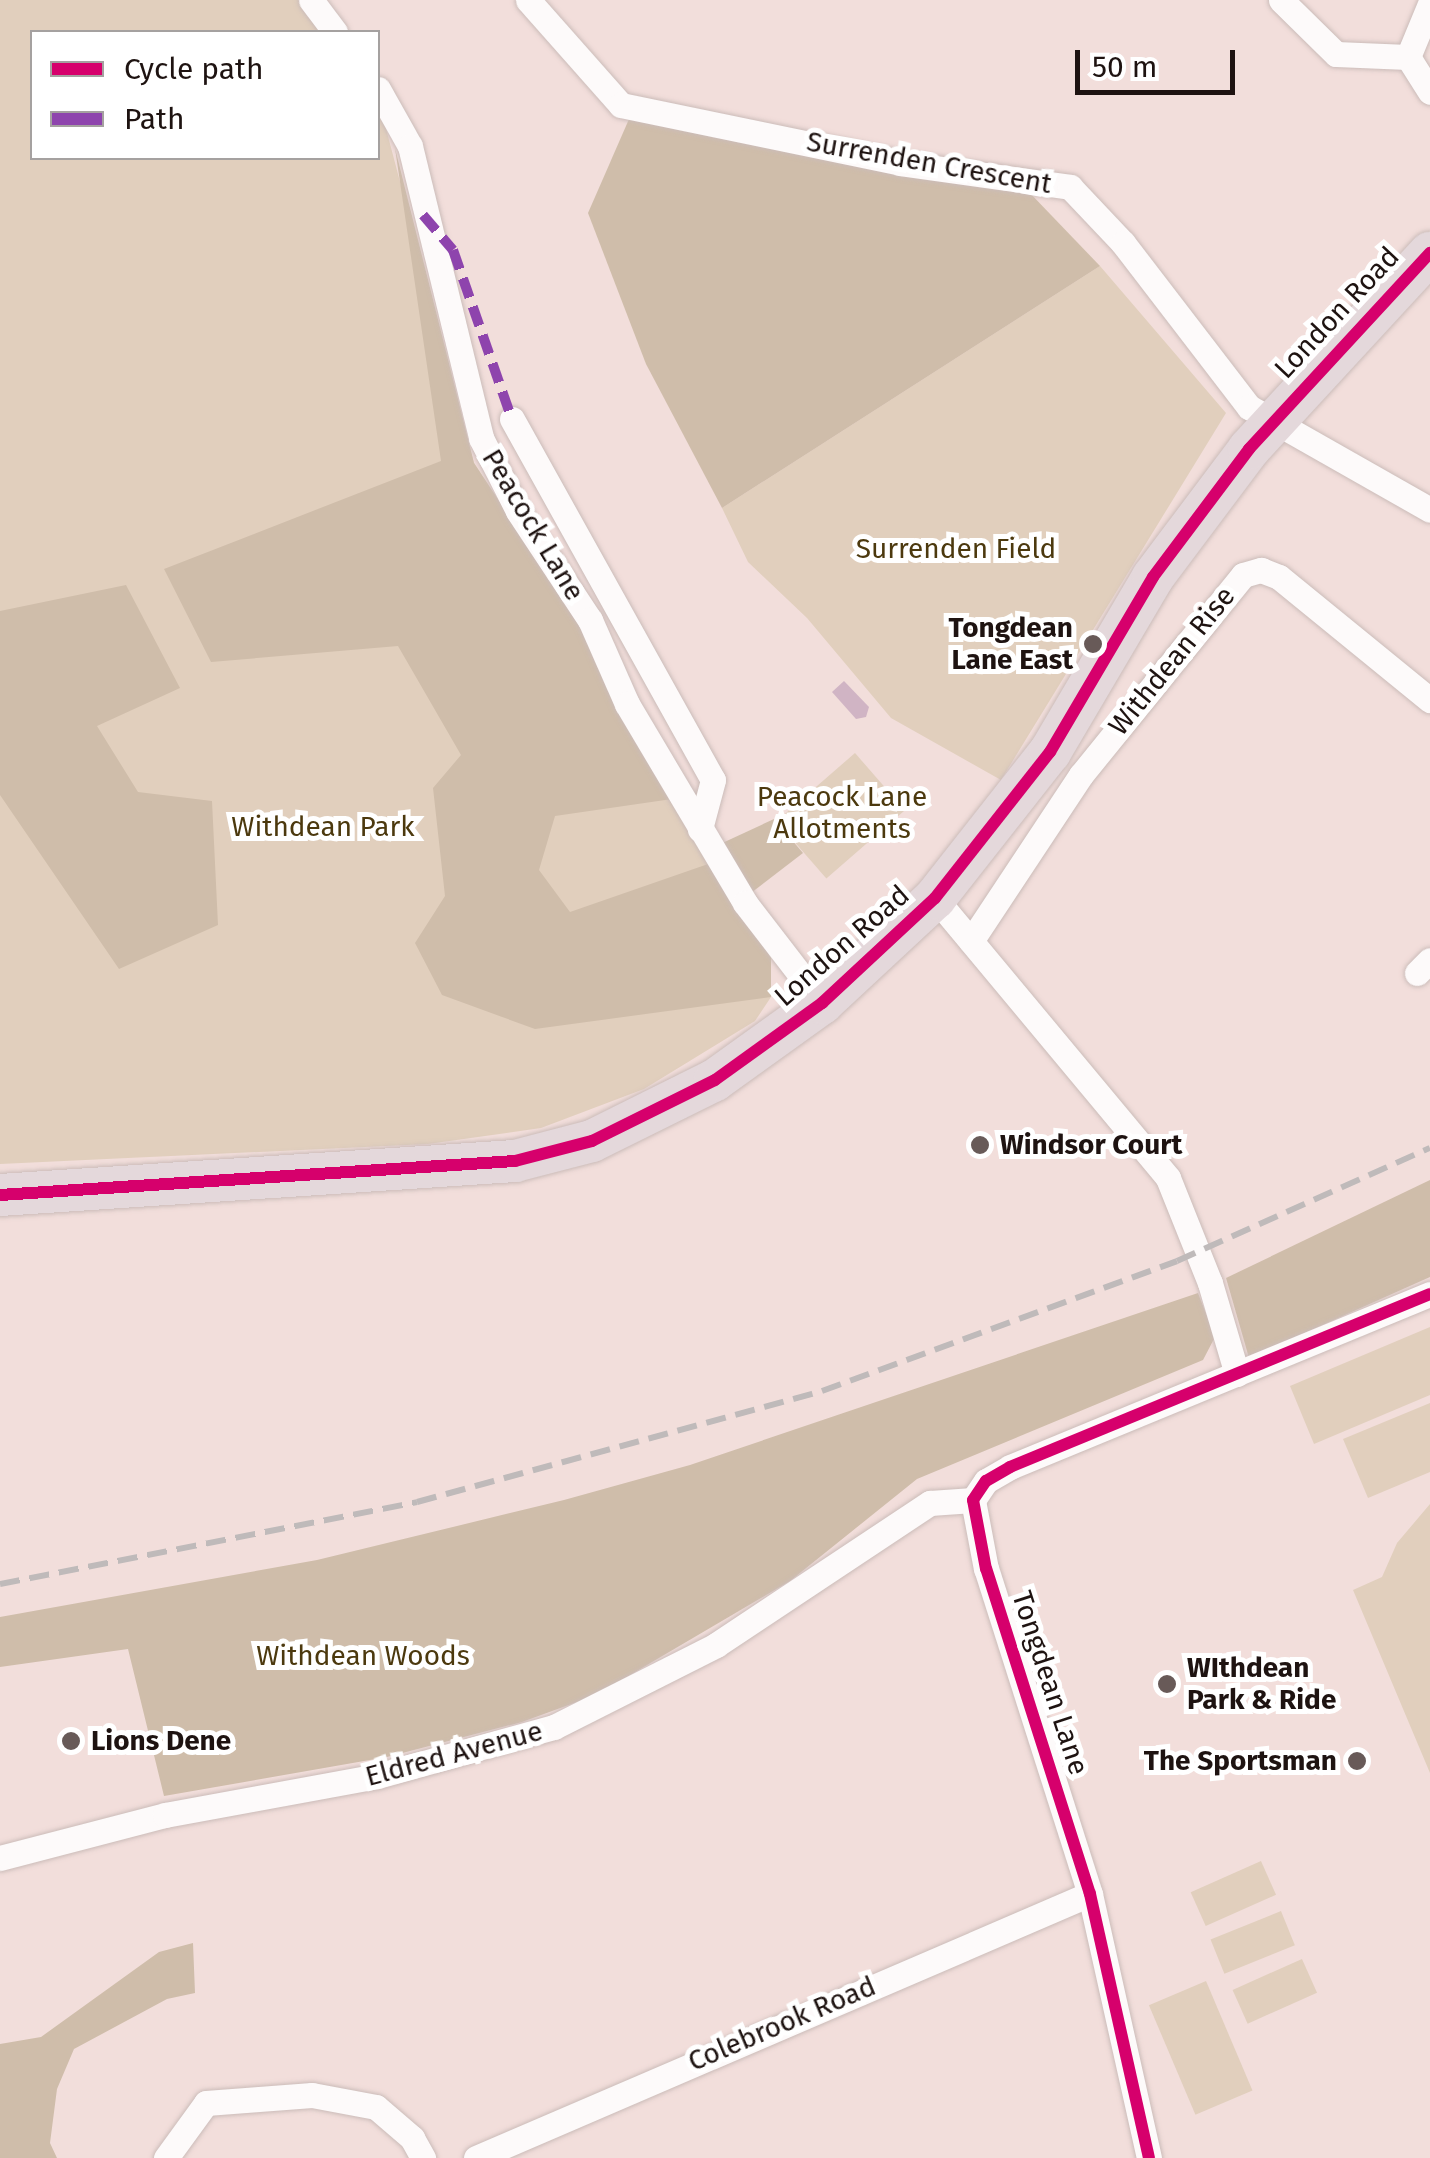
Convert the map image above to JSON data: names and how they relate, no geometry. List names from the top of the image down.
{
  "streets": {
    "highway": ["London Road"],
    "street": [
      "Surrenden Crescent",
      "Peacock Lane",
      "Withdean Rise",
      "Tongdean Lane",
      "Eldred Avenue",
      "Colebrook Road"
    ]
  },
  "crossings": [
    ["Surrenden Crescent", "London Road"],
    ["London Road", "Peacock Lane"],
    ["Tongdean Lane", "Eldred Avenue"],
    ["Tongdean Lane", "Colebrook Road"]
  ],
  "parks": [
    "Surrenden Field",
    "Peacock Lane Allotments",
    "Withdean Park",
    "Withdean Woods"
  ],
  "places": [
    "Tongdean Lane East",
    "Windsor Court",
    "WIthdean Park & Ride",
    "Lions Dene",
    "The Sportsman"
  ],
  "legend": ["Cycle path", "Path"],
  "scale_bar": "50 m"
}
